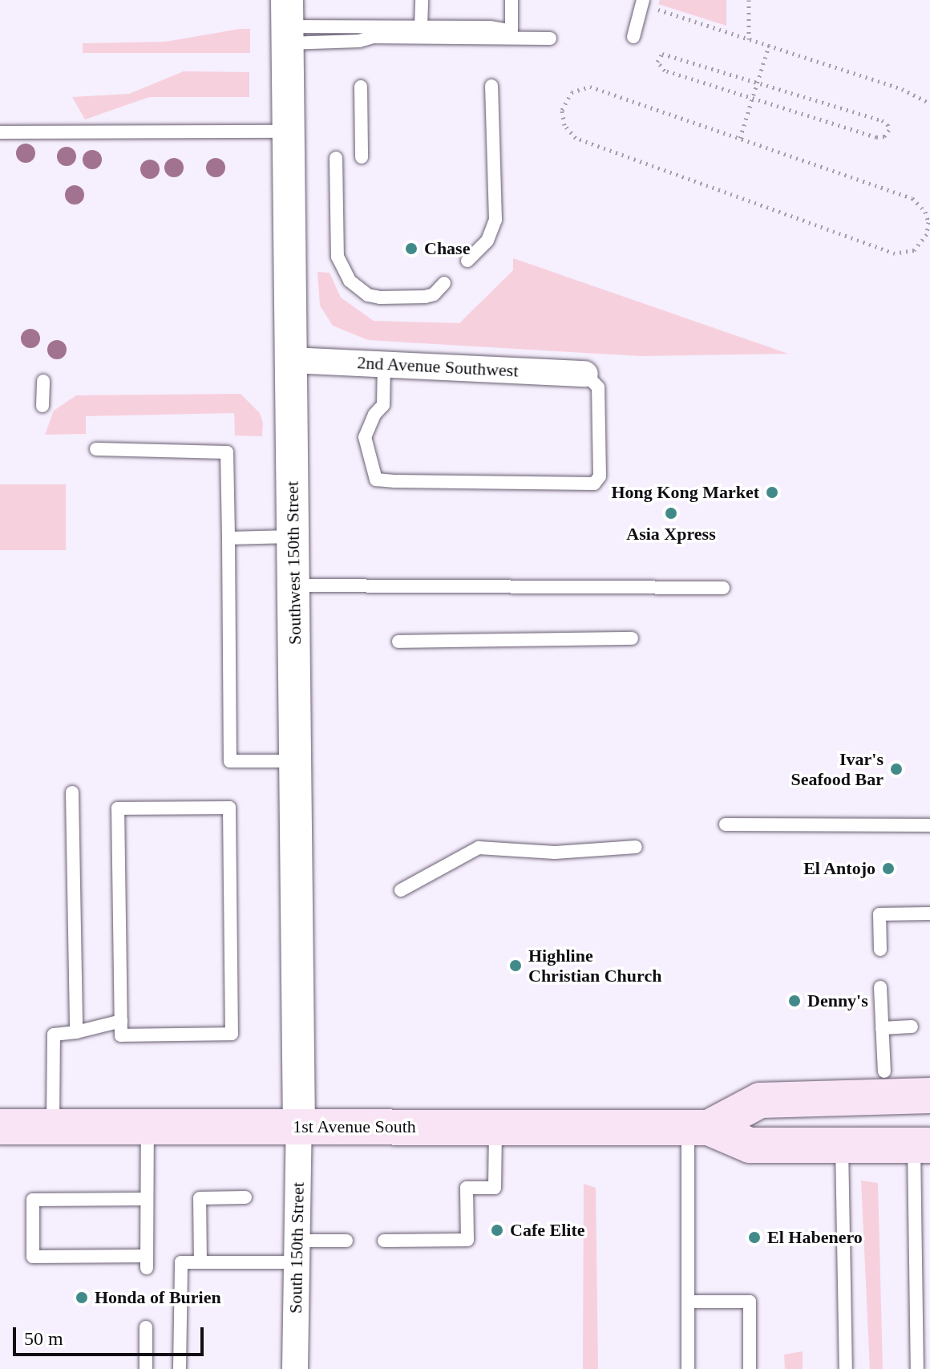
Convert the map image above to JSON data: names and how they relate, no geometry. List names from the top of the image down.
{
  "streets": {
    "main road": ["1st Avenue South"],
    "street": ["2nd Avenue Southwest", "Southwest 150th Street", "South 150th Street"]
  },
  "crossings": [
    ["2nd Avenue Southwest", "Southwest 150th Street"],
    ["Southwest 150th Street", "1st Avenue South"],
    ["Southwest 150th Street", "South 150th Street"],
    ["1st Avenue South", "South 150th Street"]
  ],
  "places": [
    "Chase",
    "Hong Kong Market",
    "Asia Xpress",
    "Ivar's Seafood Bar",
    "El Antojo",
    "Highline Christian Church",
    "Denny's",
    "Cafe Elite",
    "El Habenero",
    "Honda of Burien"
  ],
  "scale_bar": "50 m"
}
